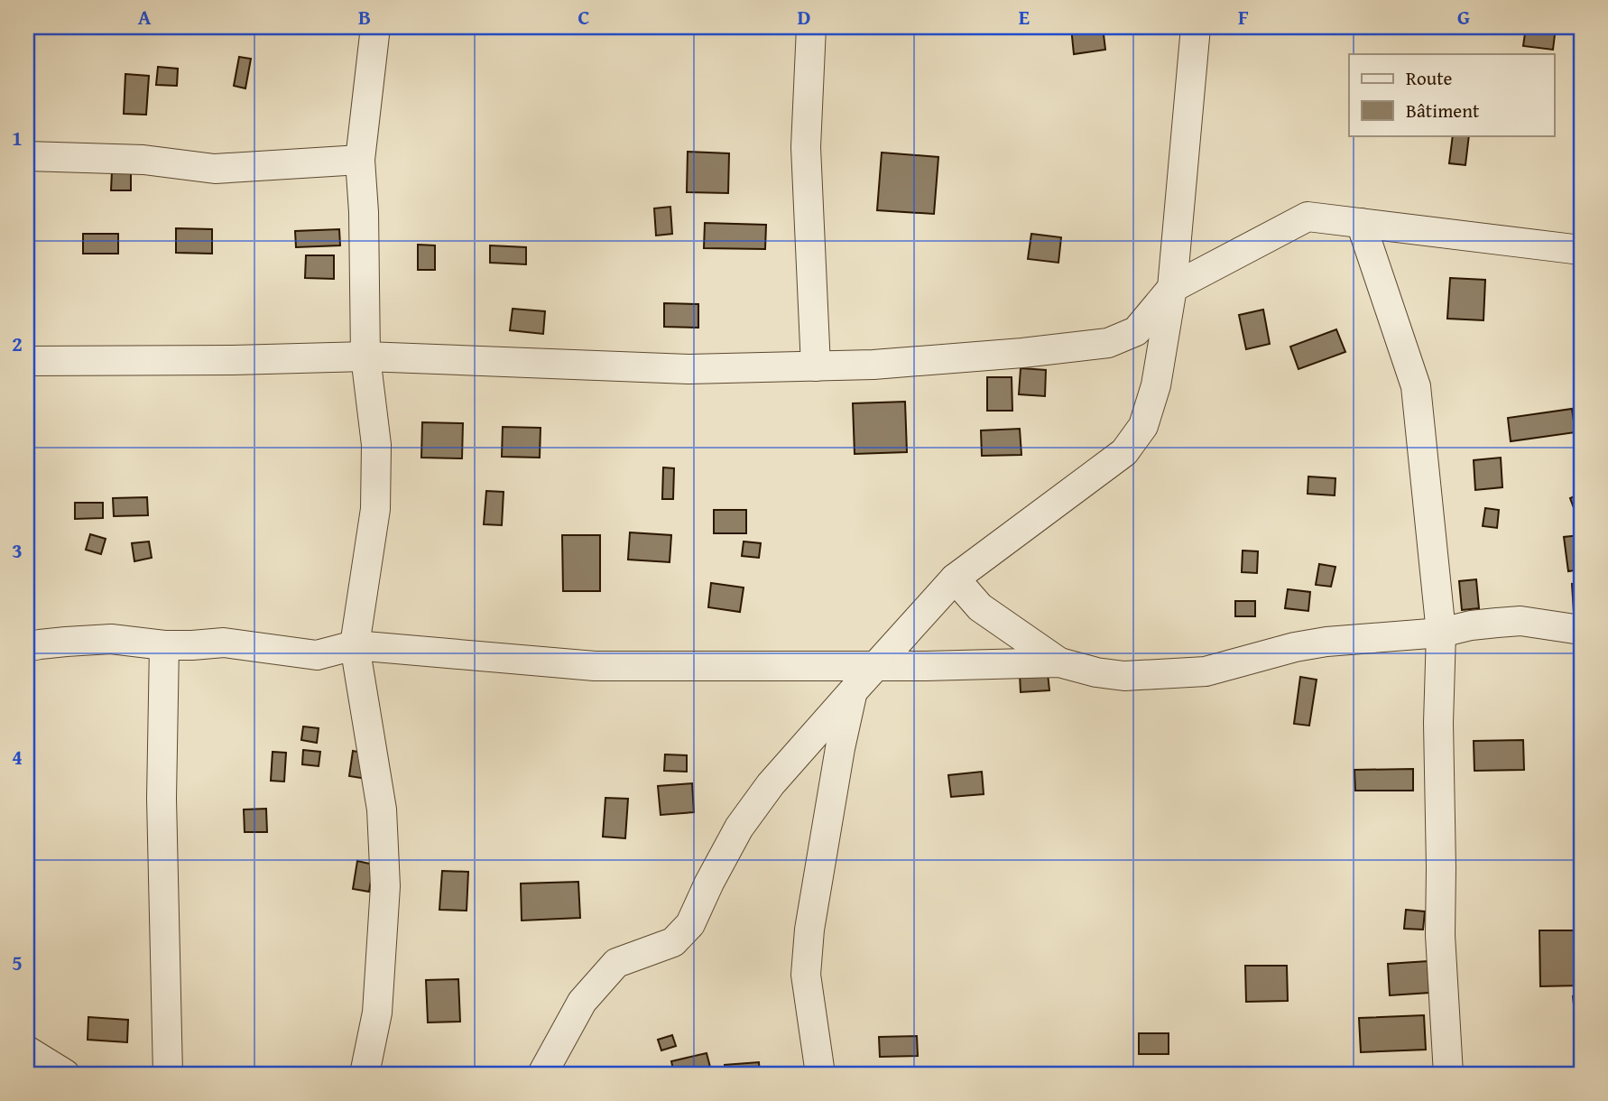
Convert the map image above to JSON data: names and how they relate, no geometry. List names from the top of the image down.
{
  "legend": ["Route", "Bâtiment"],
  "grid": {
    "columns": [
      "A",
      "B",
      "C",
      "D",
      "E",
      "F",
      "G"
    ],
    "rows": [
      "1",
      "2",
      "3",
      "4",
      "5"
    ]
  }
}
